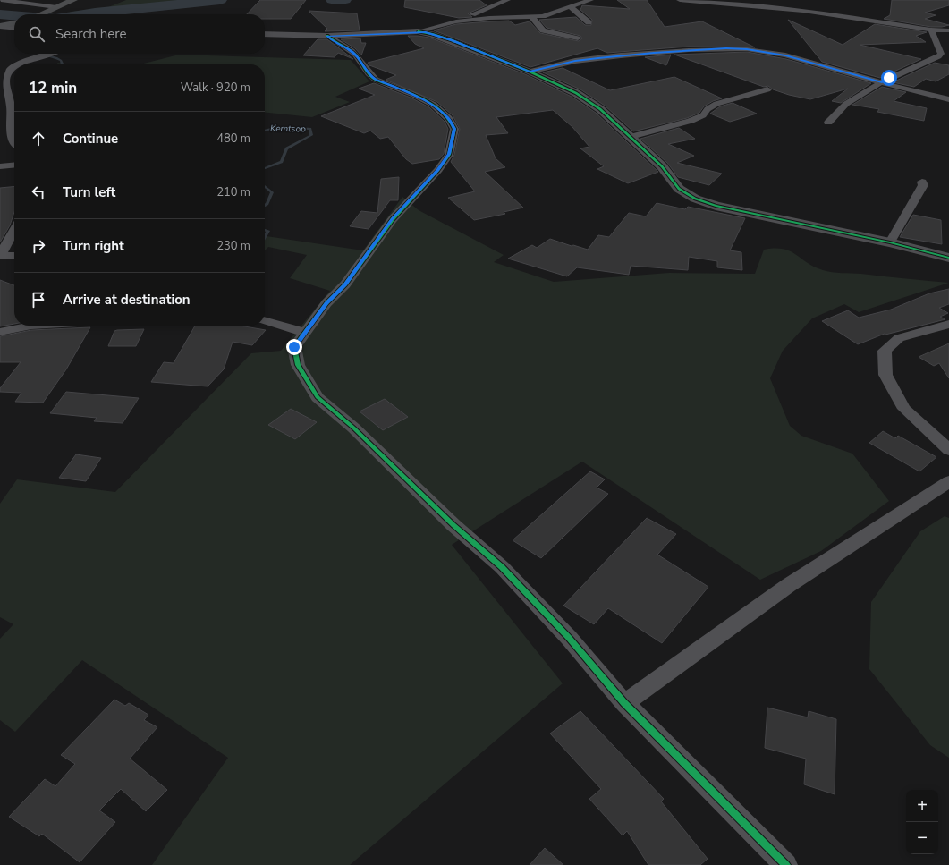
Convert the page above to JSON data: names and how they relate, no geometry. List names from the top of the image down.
{
  "water": ["Kemtsop"],
  "page": {
    "search": "Search here",
    "heading": ["12 min", "Walk · 920 m"],
    "list": [
      ["Continue", "480 m"],
      ["Turn left", "210 m"],
      ["Turn right", "230 m"],
      "Arrive at destination"
    ],
    "map_buttons": ["+", "−"]
  }
}
